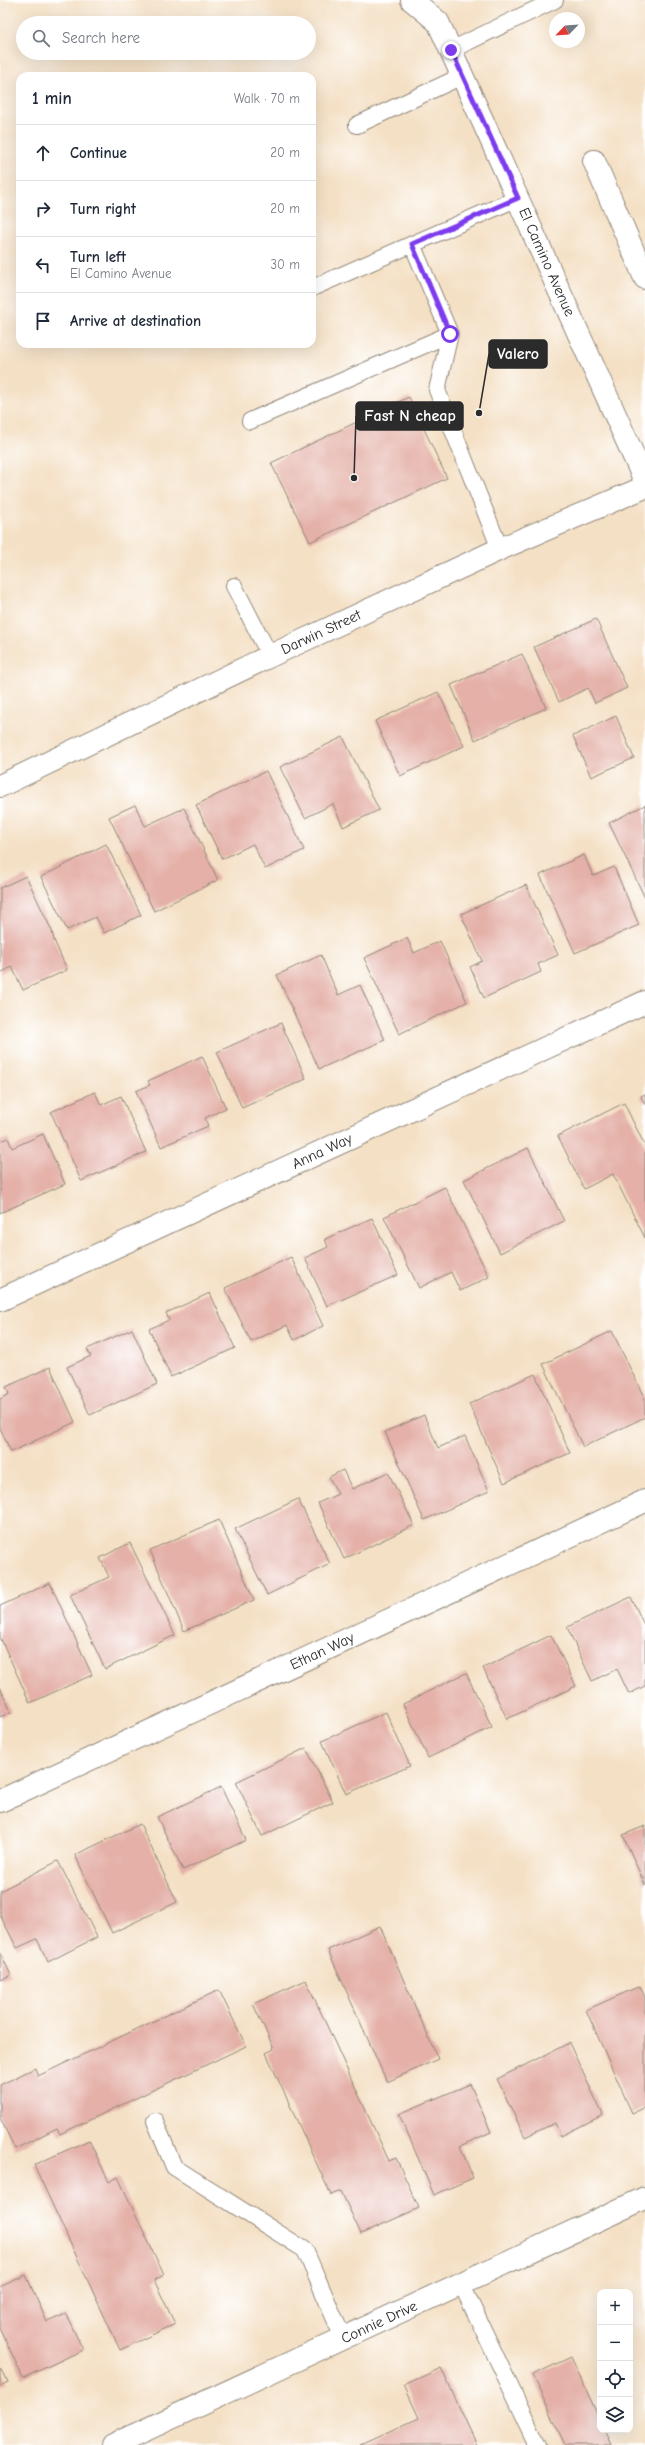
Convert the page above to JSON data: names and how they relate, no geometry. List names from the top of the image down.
{
  "streets": {
    "street": [
      "El Camino Avenue",
      "Darwin Street",
      "Anna Way",
      "Ethan Way",
      "Connie Drive"
    ]
  },
  "places": ["Valero", "Fast N cheap"],
  "north": "bottom left",
  "page": {
    "search": "Search here",
    "heading": ["1 min", "Walk · 70 m"],
    "list": [
      ["Continue", "20 m"],
      ["Turn right", "20 m"],
      ["Turn left", "El Camino Avenue", "30 m"],
      "Arrive at destination"
    ],
    "map_buttons": ["+", "−"]
  }
}
